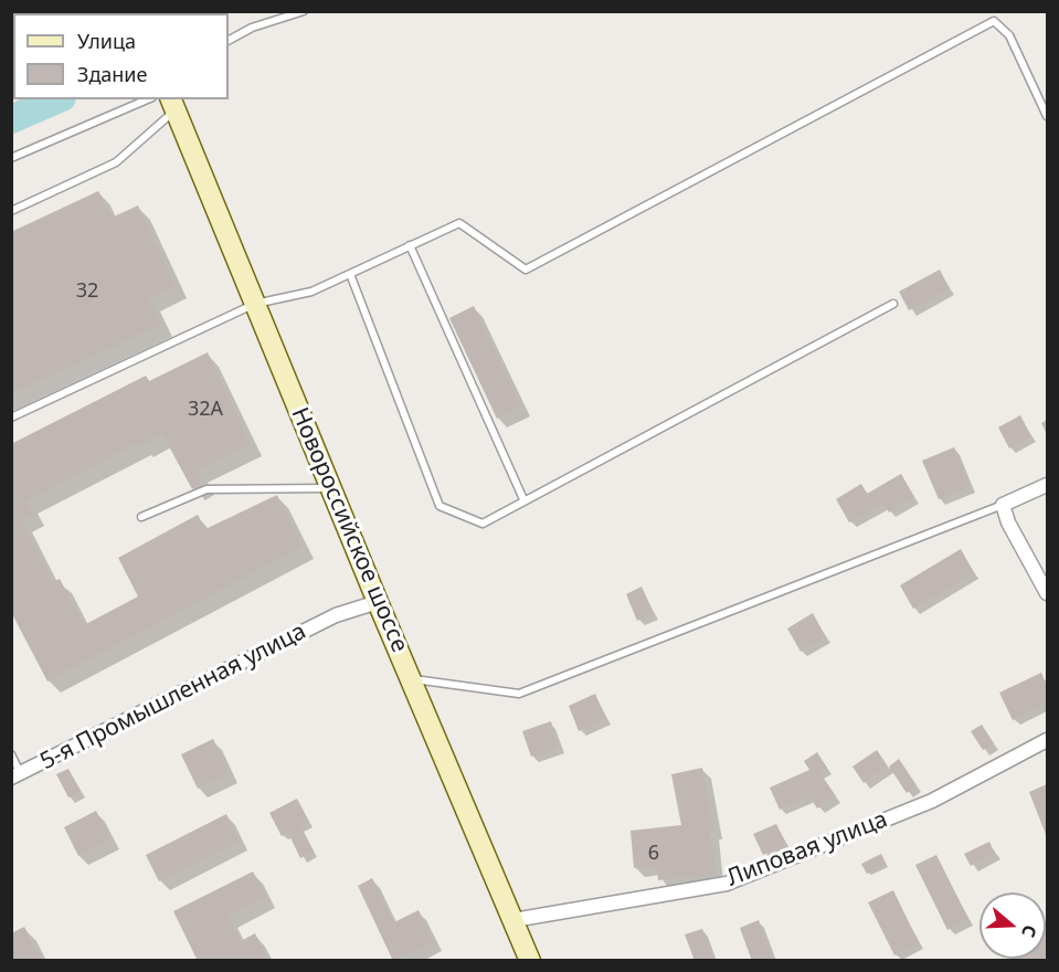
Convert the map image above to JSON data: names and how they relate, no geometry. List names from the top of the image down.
{
  "streets": {
    "main road": ["Новороссийское шоссе"],
    "street": ["5-я Промышленная улица", "Липовая улица"]
  },
  "crossings": [
    ["Новороссийское шоссе", "5-я Промышленная улица"],
    ["Новороссийское шоссе", "Липовая улица"]
  ],
  "house_numbers": ["32", "32А", "6"],
  "legend": ["Улица", "Здание"],
  "north": "right"
}
